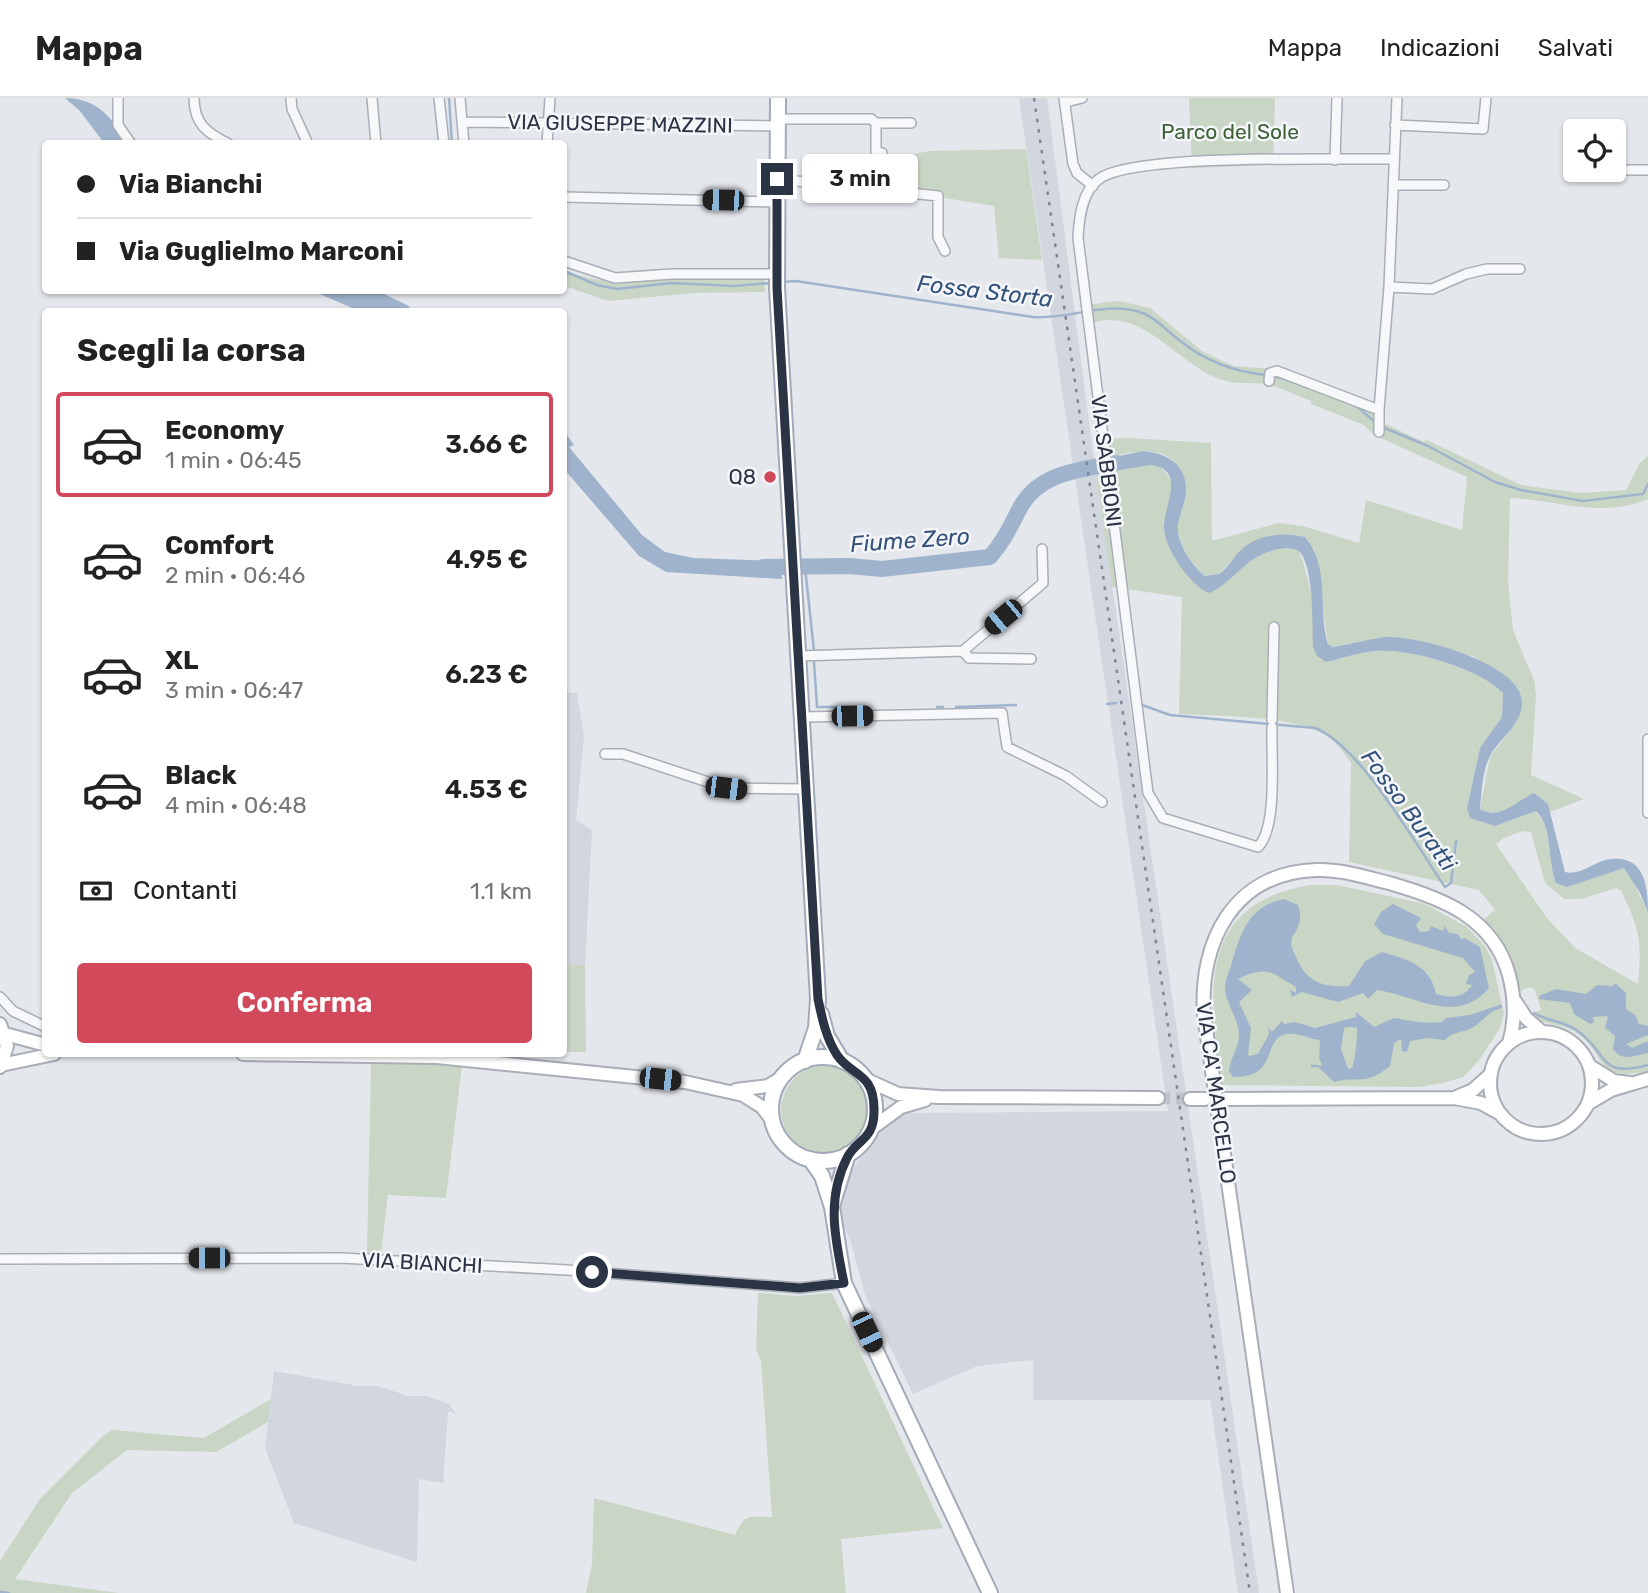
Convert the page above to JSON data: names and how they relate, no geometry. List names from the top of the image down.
{
  "streets": {
    "main road": ["VIA CA' MARCELLO"],
    "street": ["VIA GIUSEPPE MAZZINI", "VIA SABBIONI", "VIA BIANCHI"]
  },
  "water": ["Fossa Storta", "Fiume Zero", "Fosso Buratti"],
  "parks": ["Parco del Sole"],
  "places": ["Q8"],
  "page": {
    "header": "Mappa",
    "nav": ["Mappa", "Indicazioni", "Salvati"],
    "banner": ["Via Bianchi", "Via Guglielmo Marconi"],
    "bubble": "3 min",
    "heading": "Scegli la corsa",
    "list": [
      {
        "name": "Economy",
        "note": "1 min · 06:45",
        "value": "3.66 €"
      },
      {
        "name": "Comfort",
        "note": "2 min · 06:46",
        "value": "4.95 €"
      },
      {
        "name": "XL",
        "note": "3 min · 06:47",
        "value": "6.23 €"
      },
      {
        "name": "Black",
        "note": "4 min · 06:48",
        "value": "4.53 €"
      }
    ],
    "pay": ["Contanti", "1.1 km"],
    "buttons": "Conferma"
  }
}
